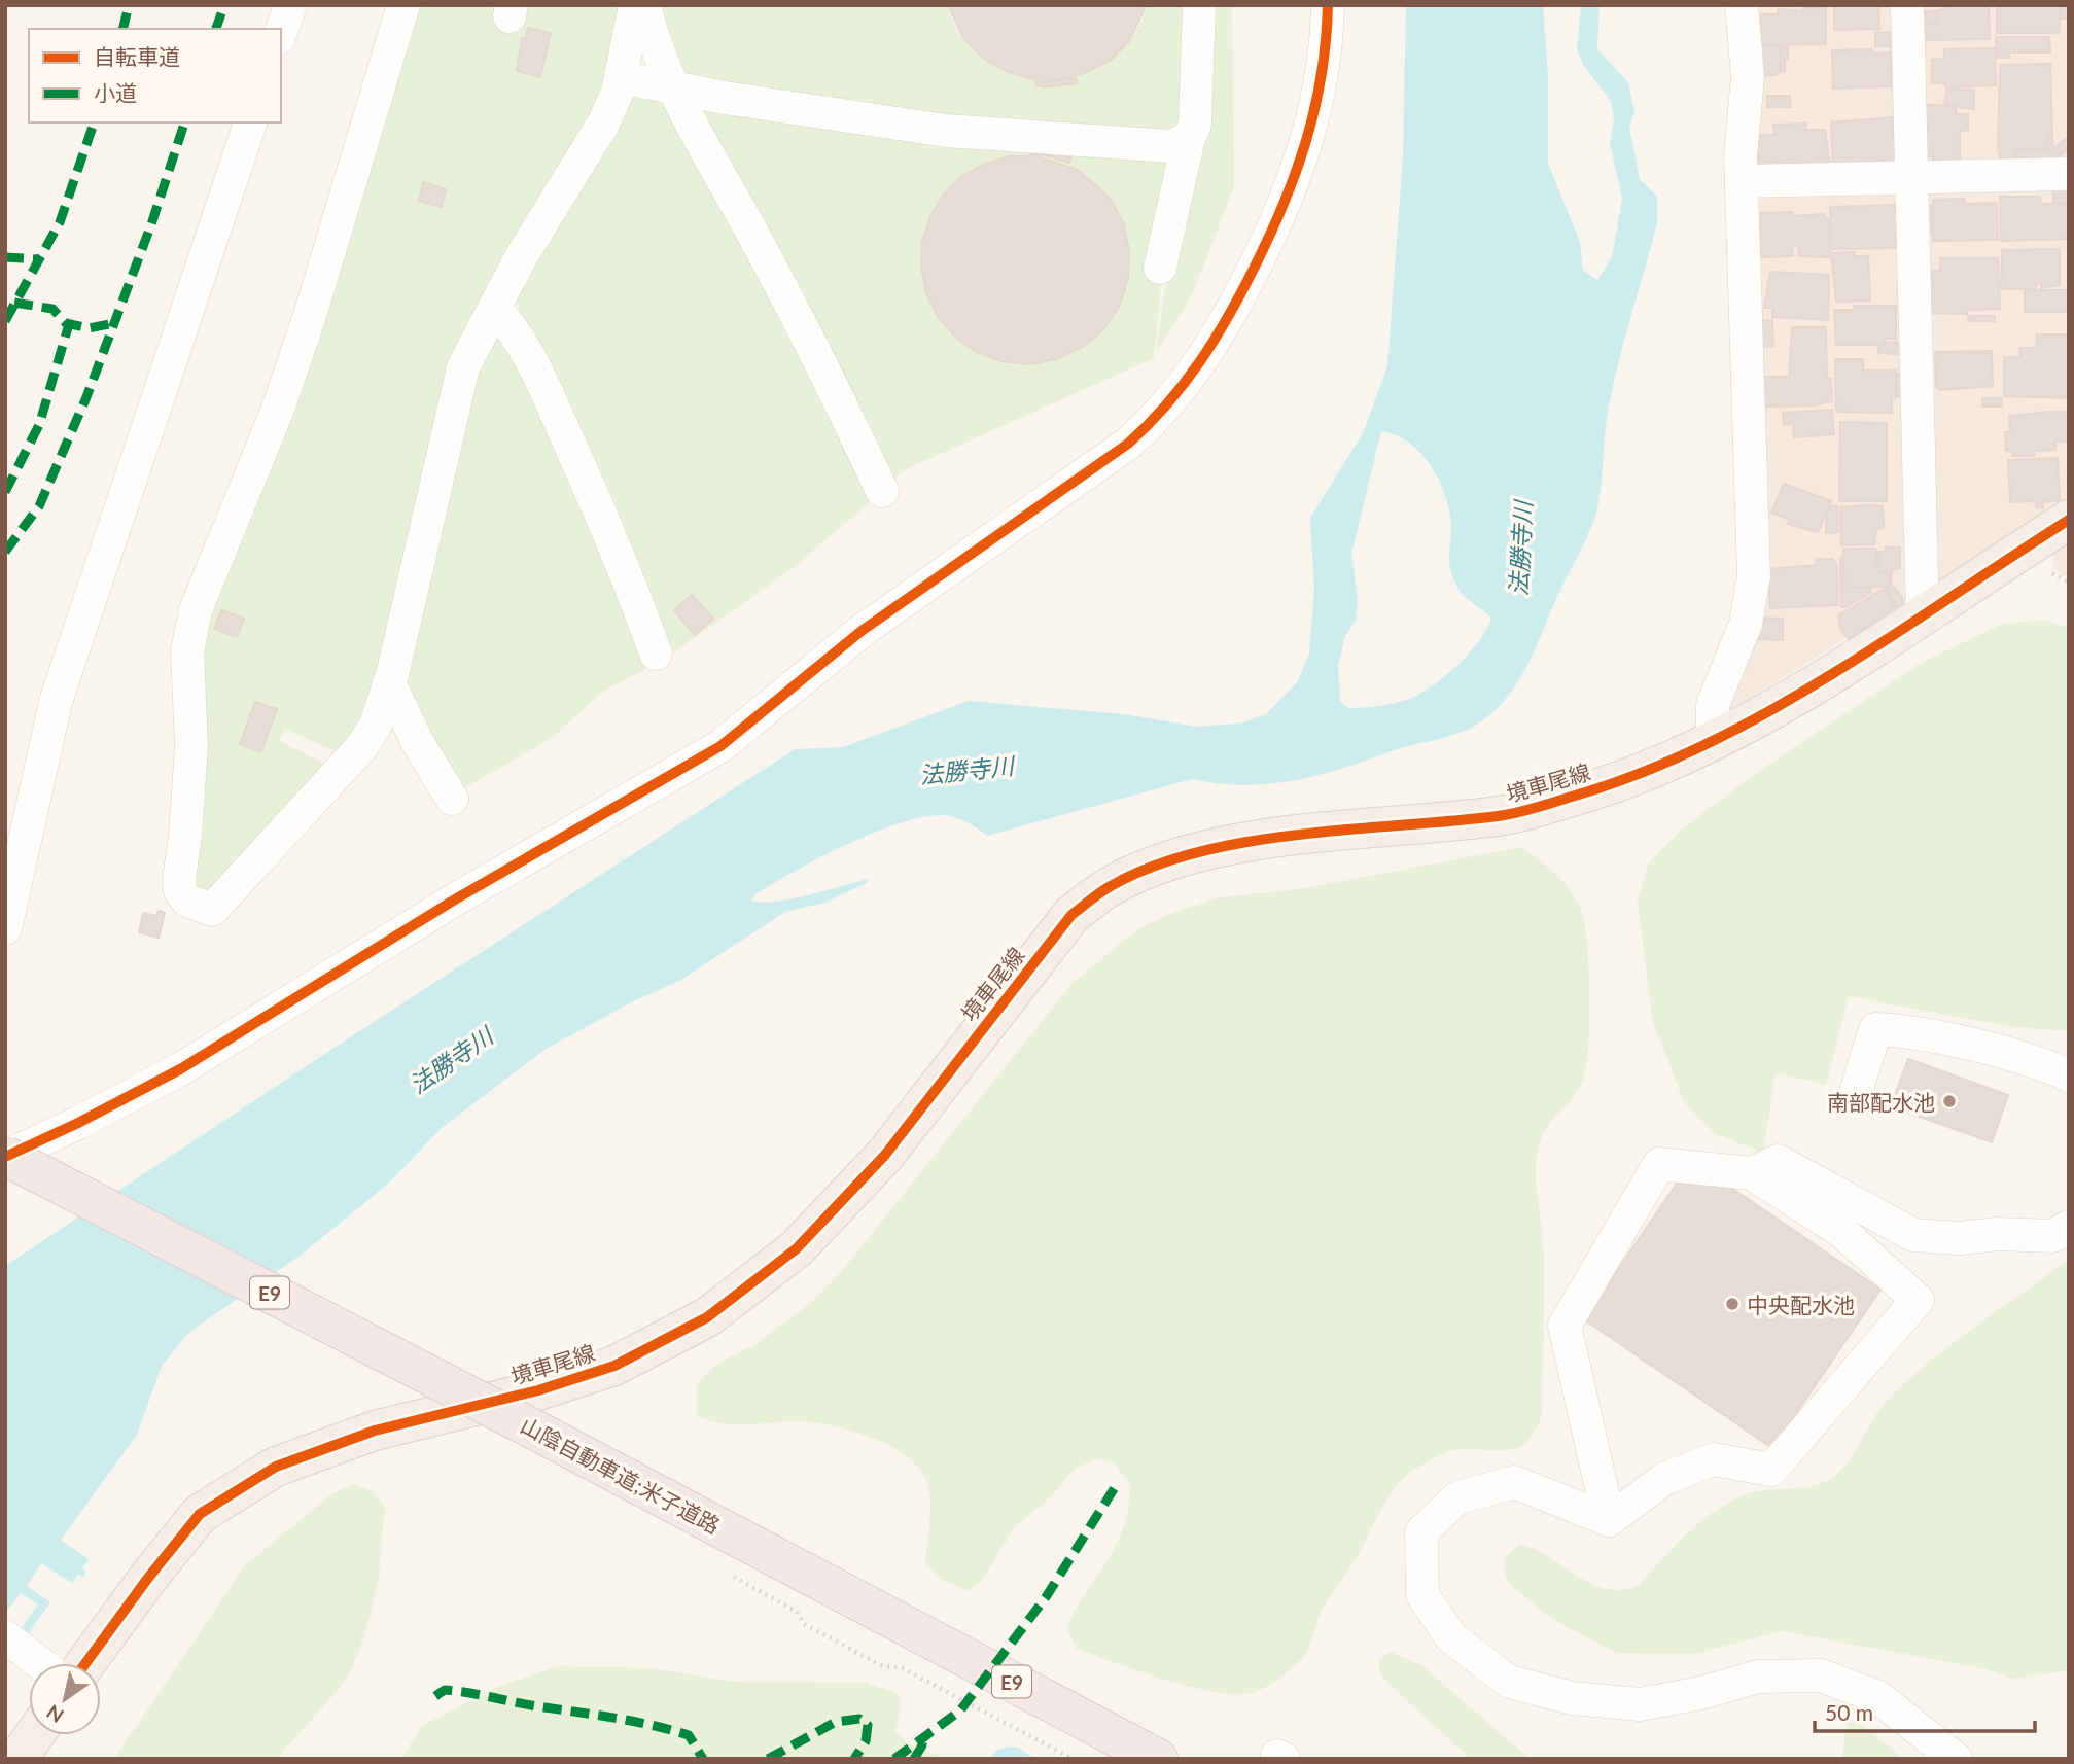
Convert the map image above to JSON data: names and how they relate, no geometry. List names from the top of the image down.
{
  "streets": {
    "highway": ["E9", "山陰自動車道;米子道路"],
    "main road": ["境車尾線"]
  },
  "water": ["法勝寺川"],
  "places": ["南部配水池", "中央配水池"],
  "legend": ["自転車道", "小道"],
  "scale_bar": "50 m",
  "north": "bottom left"
}
